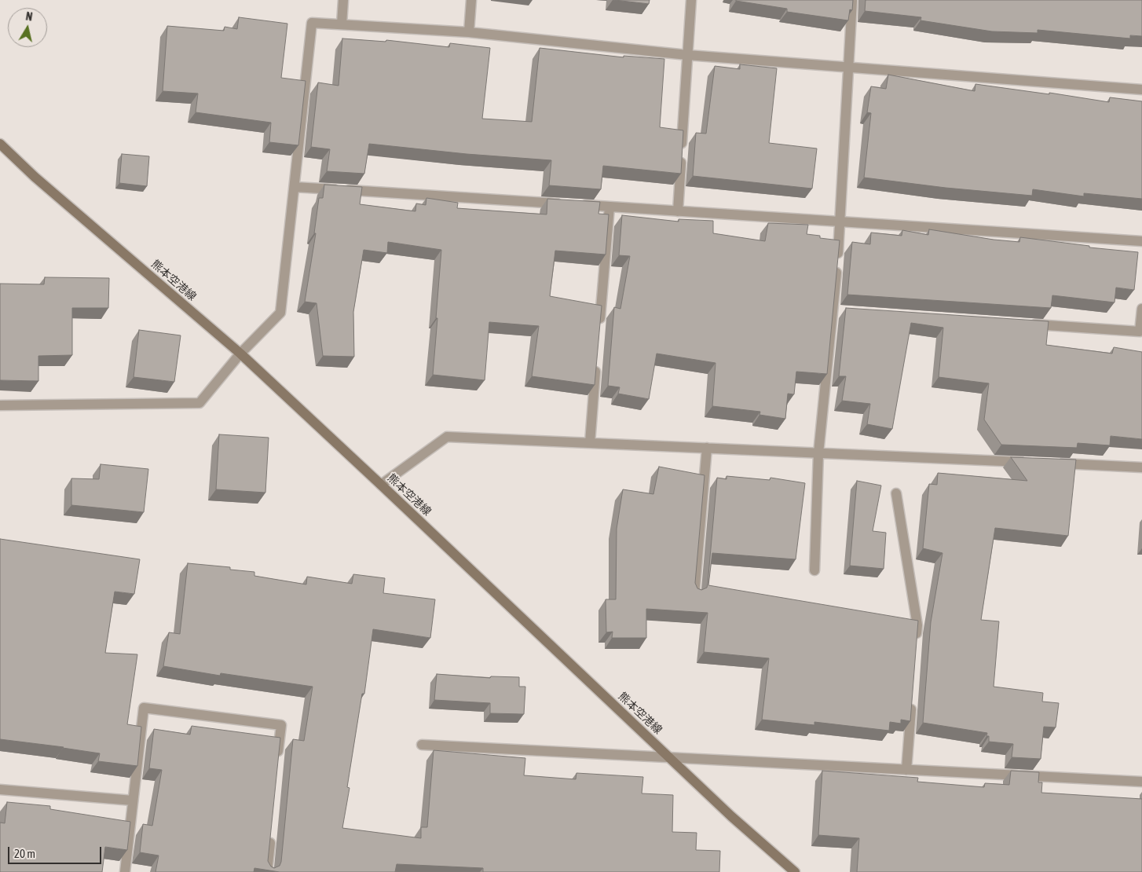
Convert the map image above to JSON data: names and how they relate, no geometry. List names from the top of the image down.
{
  "streets": {
    "main road": ["熊本空港線"]
  },
  "scale_bar": "20 m",
  "north": "top"
}
